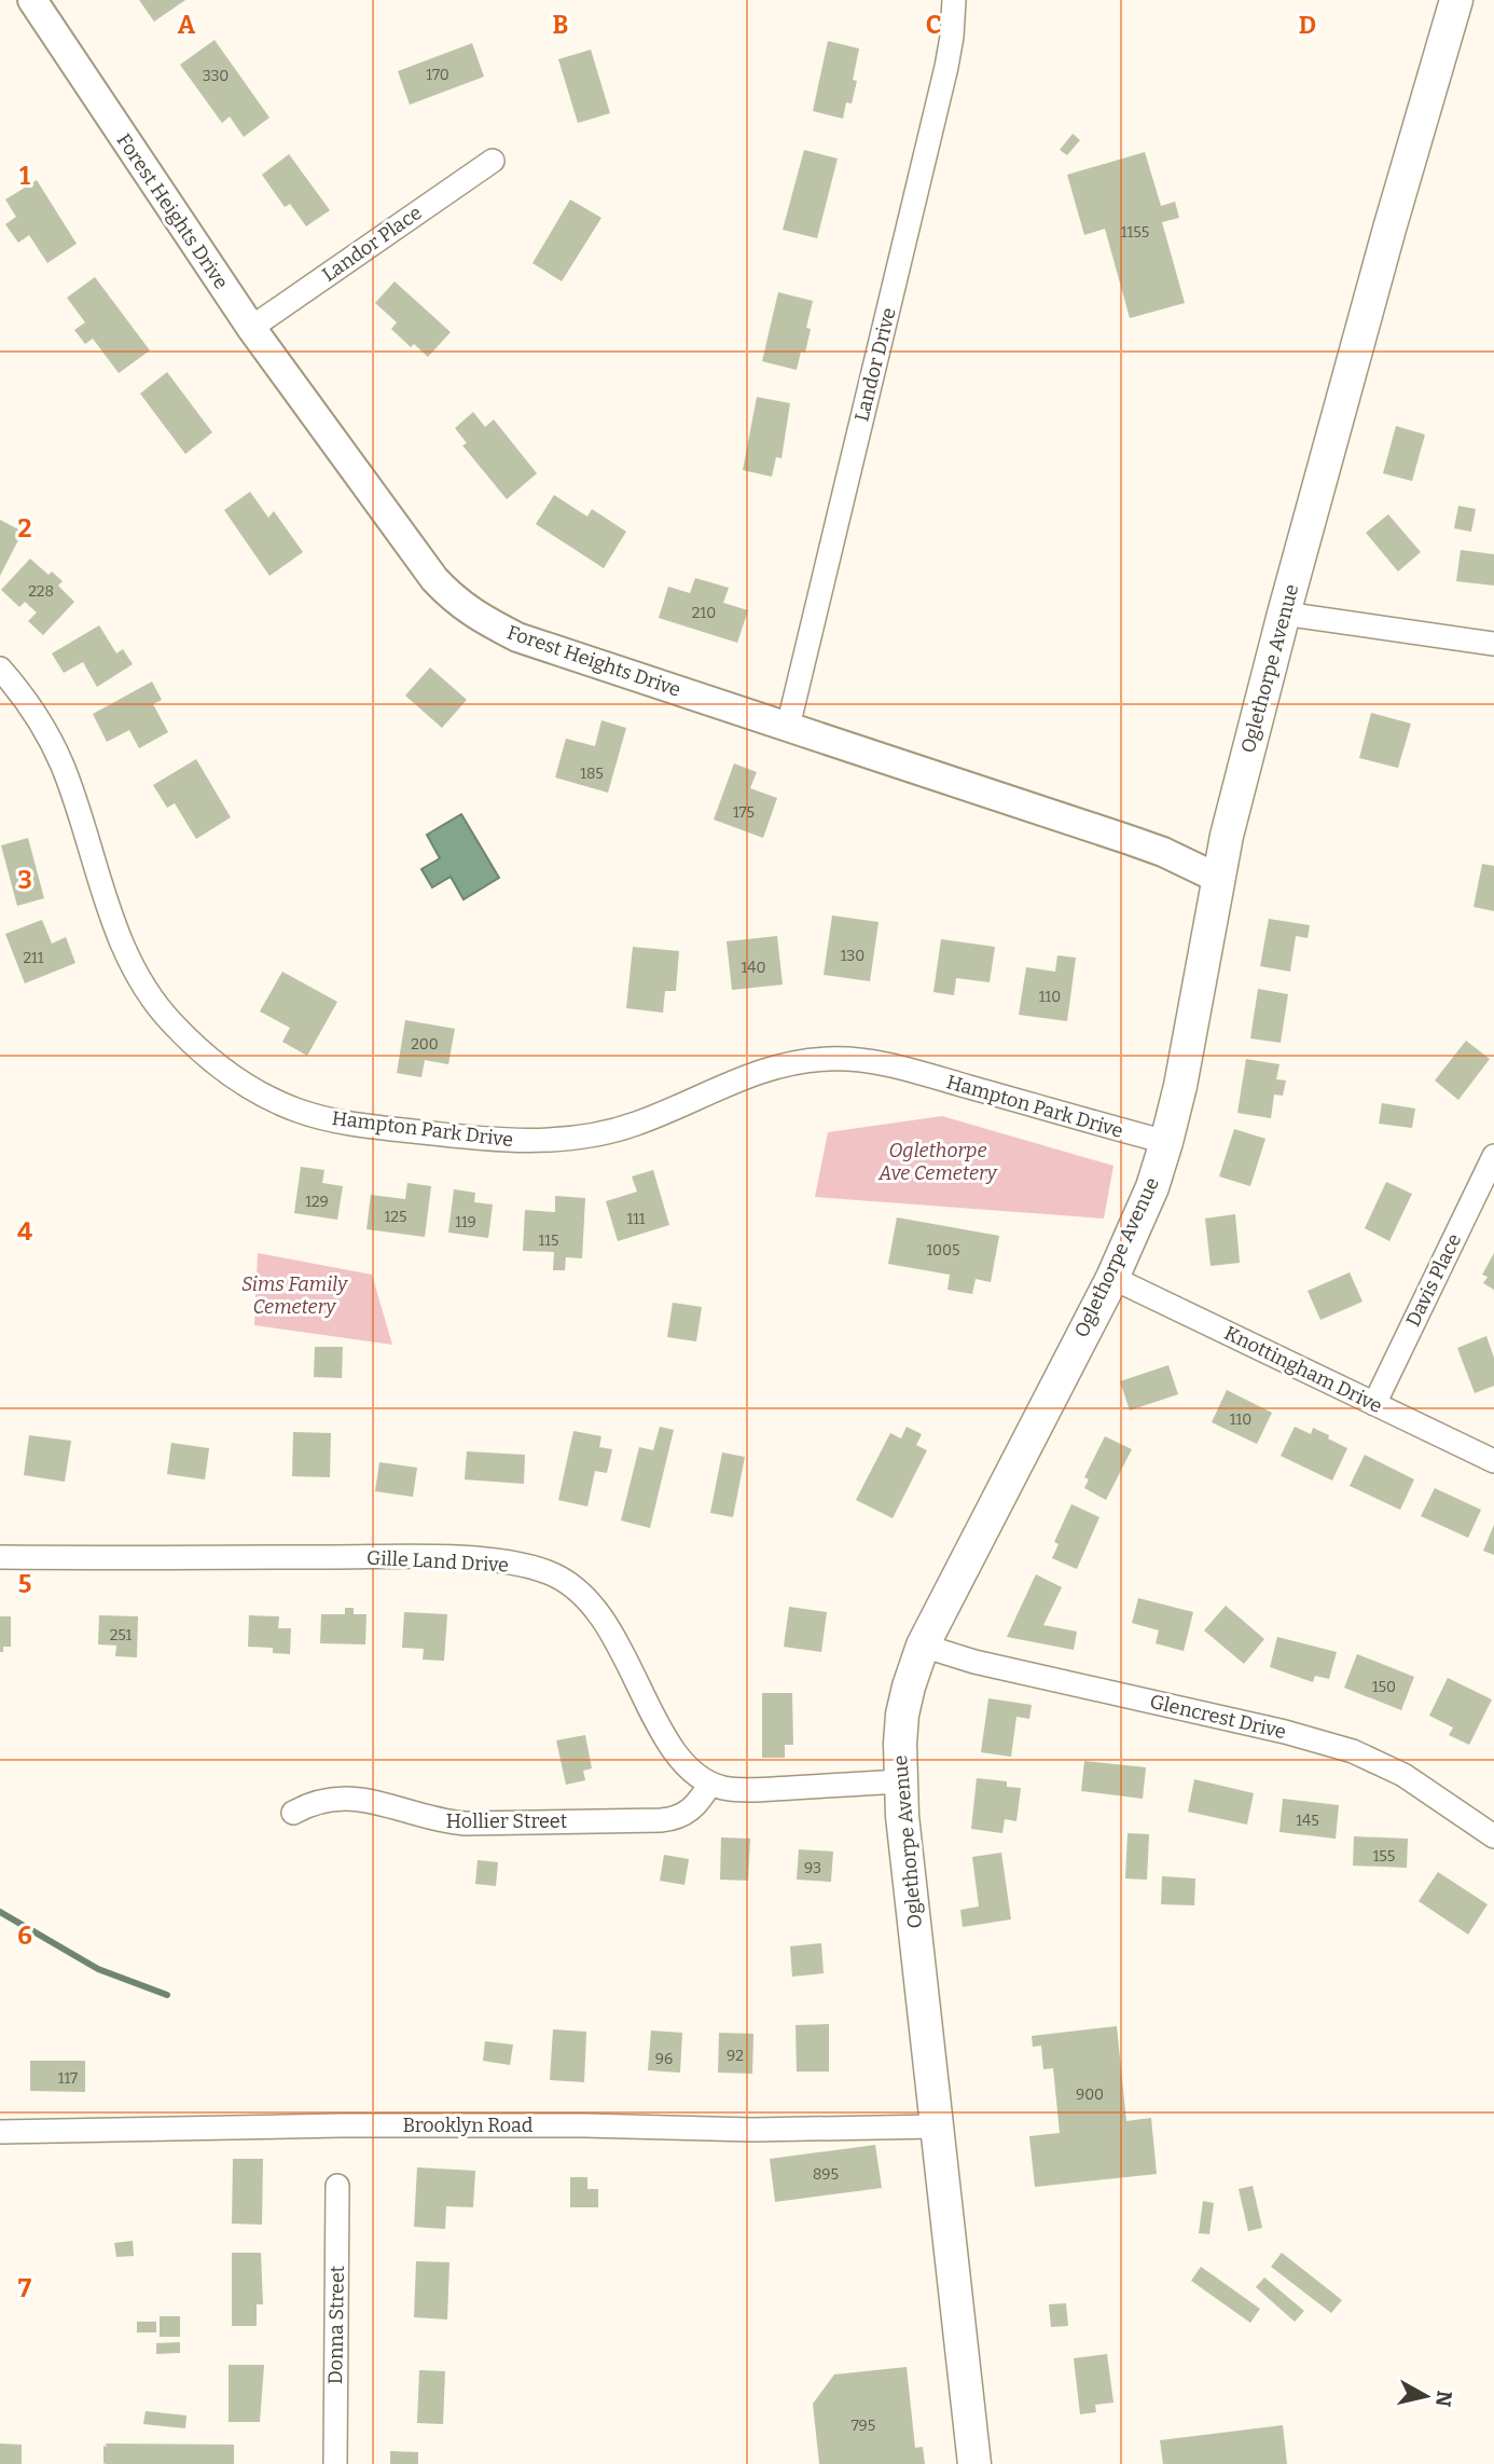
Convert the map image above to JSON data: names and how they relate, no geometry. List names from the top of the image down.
{
  "streets": {
    "main road": ["Oglethorpe Avenue"],
    "street": [
      "Forest Heights Drive",
      "Landor Place",
      "Landor Drive",
      "Hampton Park Drive",
      "Davis Place",
      "Knottingham Drive",
      "Gille Land Drive",
      "Glencrest Drive",
      "Hollier Street",
      "Brooklyn Road",
      "Donna Street"
    ]
  },
  "crossings": [
    ["Forest Heights Drive", "Landor Place"],
    ["Forest Heights Drive", "Landor Drive"],
    ["Forest Heights Drive", "Oglethorpe Avenue"],
    ["Oglethorpe Avenue", "Hampton Park Drive"],
    ["Oglethorpe Avenue", "Knottingham Drive"],
    ["Oglethorpe Avenue", "Gille Land Drive"],
    ["Oglethorpe Avenue", "Glencrest Drive"],
    ["Oglethorpe Avenue", "Brooklyn Road"],
    ["Davis Place", "Knottingham Drive"],
    ["Gille Land Drive", "Hollier Street"]
  ],
  "parks": ["Oglethorpe Ave Cemetery", "Sims Family Cemetery"],
  "house_numbers": [
    "170",
    "330",
    "1155",
    "228",
    "210",
    "185",
    "175",
    "130",
    "211",
    "140",
    "110",
    "200",
    "129",
    "125",
    "111",
    "119",
    "115",
    "1005",
    "110",
    "251",
    "150",
    "145",
    "155",
    "93",
    "92",
    "96",
    "117",
    "900",
    "895",
    "795"
  ],
  "north": "right",
  "grid": {
    "columns": [
      "A",
      "B",
      "C",
      "D"
    ],
    "rows": [
      "1",
      "2",
      "3",
      "4",
      "5",
      "6",
      "7"
    ]
  }
}
